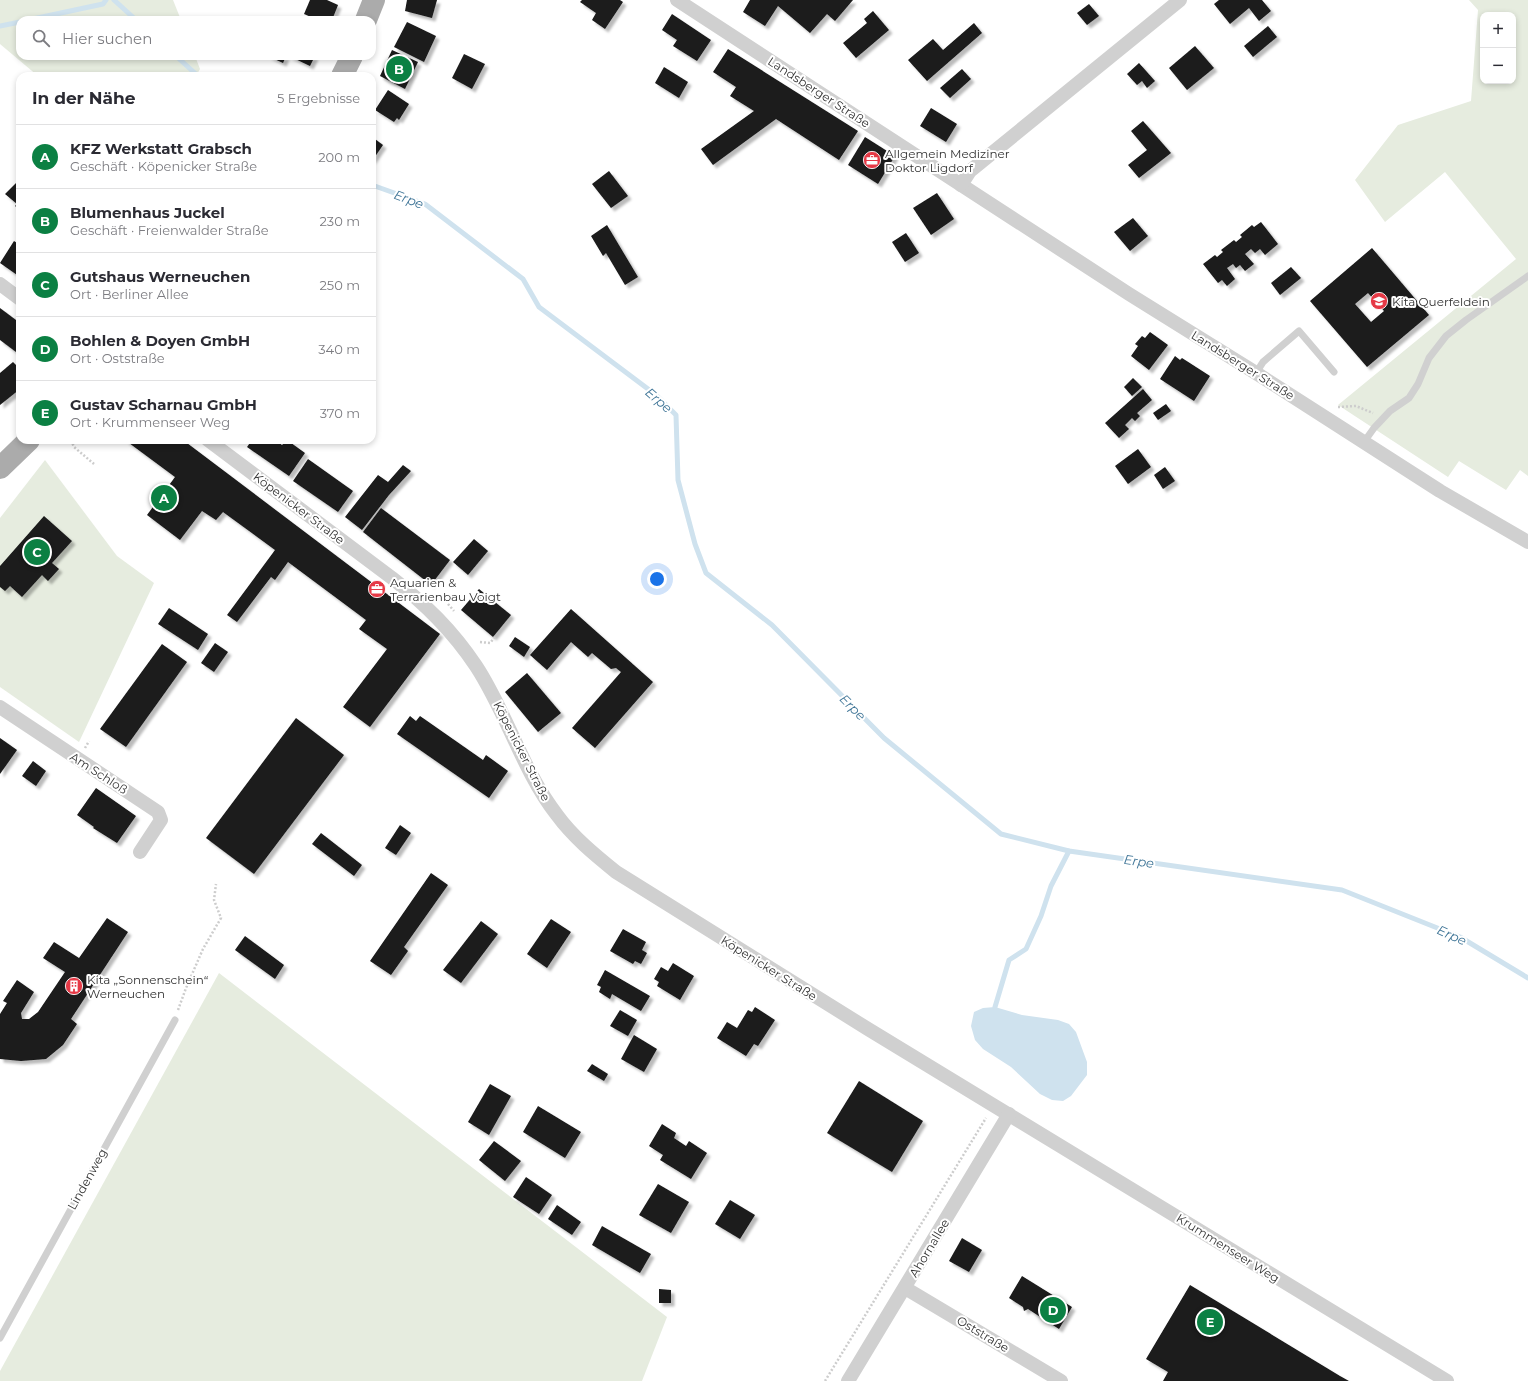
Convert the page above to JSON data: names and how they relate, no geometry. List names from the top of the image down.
{
  "streets": {
    "street": [
      "Landsberger Straße",
      "Köpenicker Straße",
      "Am Schloß",
      "Ahornallee",
      "Krummenseer Weg",
      "Oststraße"
    ],
    "lane": ["Lindenweg"]
  },
  "crossings": [
    ["Köpenicker Straße", "Ahornallee"],
    ["Köpenicker Straße", "Krummenseer Weg"],
    ["Ahornallee", "Krummenseer Weg"],
    ["Ahornallee", "Oststraße"]
  ],
  "water": ["Erpe"],
  "places": {
    "office": ["Allgemein Mediziner Doktor Ligdorf", "Aquarien & Terrarienbau Voigt"],
    "school or university": ["Kita Querfeldein"],
    "building": ["Kita „Sonnenschein“ Werneuchen"]
  },
  "page": {
    "map_buttons": ["+", "−"],
    "search": "Hier suchen",
    "pins": [
      "B",
      "A",
      "C",
      "D",
      "E"
    ],
    "heading": ["In der Nähe", "5 Ergebnisse"],
    "list": [
      {
        "mark": "A",
        "name": "KFZ Werkstatt Grabsch",
        "note": "Geschäft · Köpenicker Straße",
        "value": "200 m"
      },
      {
        "mark": "B",
        "name": "Blumenhaus Juckel",
        "note": "Geschäft · Freienwalder Straße",
        "value": "230 m"
      },
      {
        "mark": "C",
        "name": "Gutshaus Werneuchen",
        "note": "Ort · Berliner Allee",
        "value": "250 m"
      },
      {
        "mark": "D",
        "name": "Bohlen & Doyen GmbH",
        "note": "Ort · Oststraße",
        "value": "340 m"
      },
      {
        "mark": "E",
        "name": "Gustav Scharnau GmbH",
        "note": "Ort · Krummenseer Weg",
        "value": "370 m"
      }
    ]
  }
}
